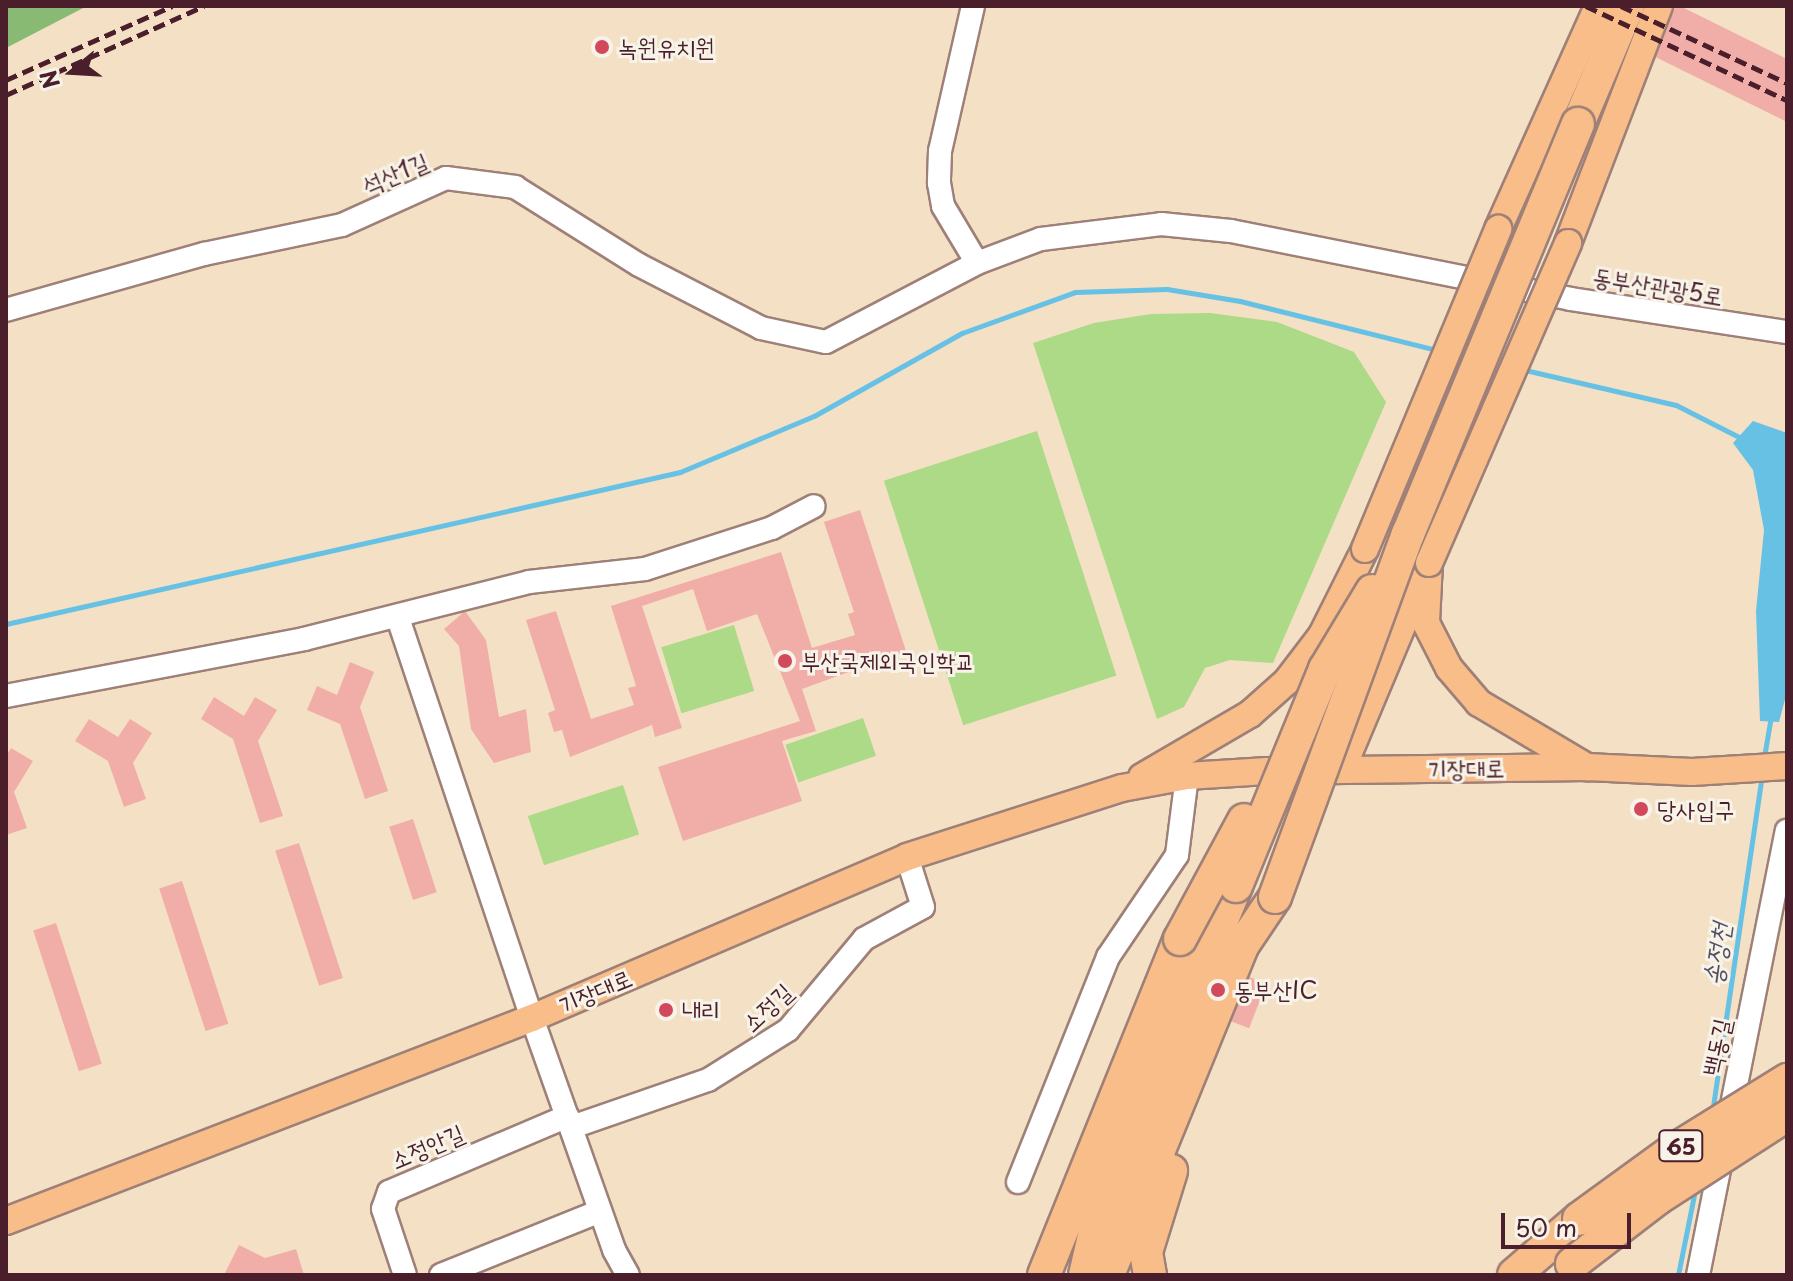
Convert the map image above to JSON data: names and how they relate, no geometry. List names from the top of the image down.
{
  "streets": {
    "highway": ["65"],
    "main road": ["기장대로"],
    "street": [
      "석산1길",
      "동부산관광5로",
      "소정길",
      "백동길",
      "소정안길"
    ]
  },
  "crossings": [
    ["석산1길", "동부산관광5로"],
    ["기장대로", "소정길"],
    ["소정길", "소정안길"]
  ],
  "water": ["송정천"],
  "places": [
    "녹원유치원",
    "부산국제외국인학교",
    "당사입구",
    "동부산IC",
    "내리"
  ],
  "scale_bar": "50 m",
  "north": "left"
}
